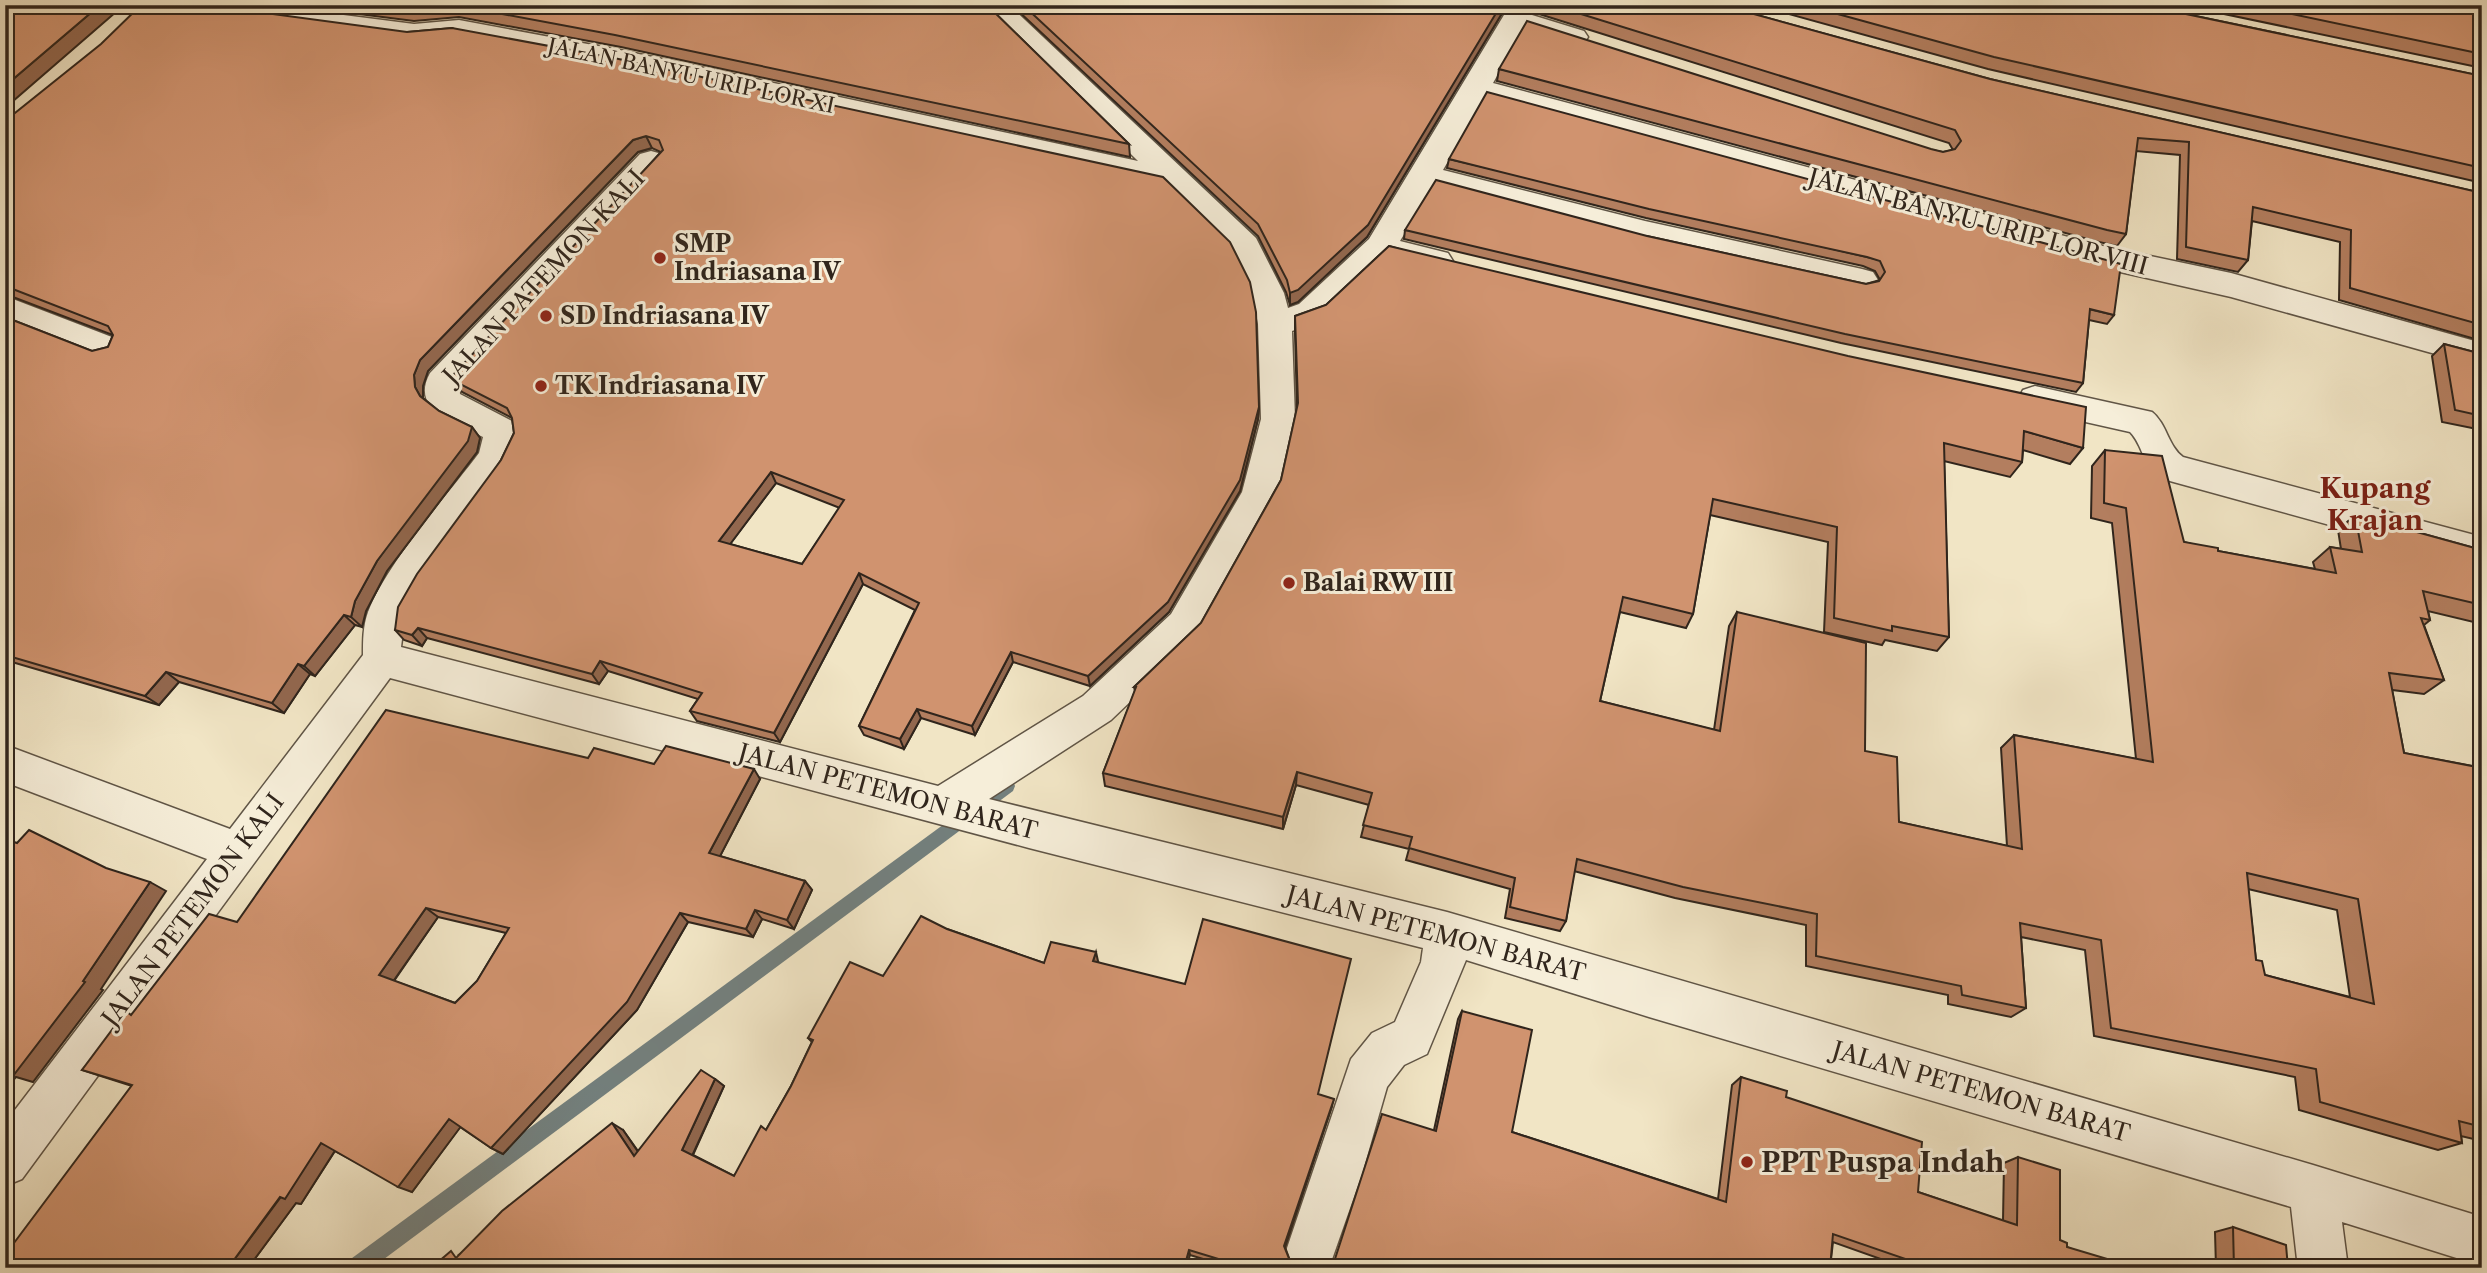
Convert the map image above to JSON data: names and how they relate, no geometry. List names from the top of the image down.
{
  "streets": {
    "street": [
      "JALAN BANYU URIP LOR XI",
      "JALAN BANYU URIP LOR VIII",
      "JALAN PATEMON KALI",
      "JALAN PETEMON BARAT",
      "JALAN PETEMON KALI"
    ]
  },
  "crossings": [
    ["JALAN PATEMON KALI", "JALAN PETEMON BARAT"],
    ["JALAN PATEMON KALI", "JALAN PETEMON KALI"],
    ["JALAN PETEMON BARAT", "JALAN PETEMON KALI"]
  ],
  "districts": ["Kupang Krajan"],
  "places": [
    "SMP Indriasana IV",
    "SD Indriasana IV",
    "TK Indriasana IV",
    "Balai RW III",
    "PPT Puspa Indah"
  ]
}
